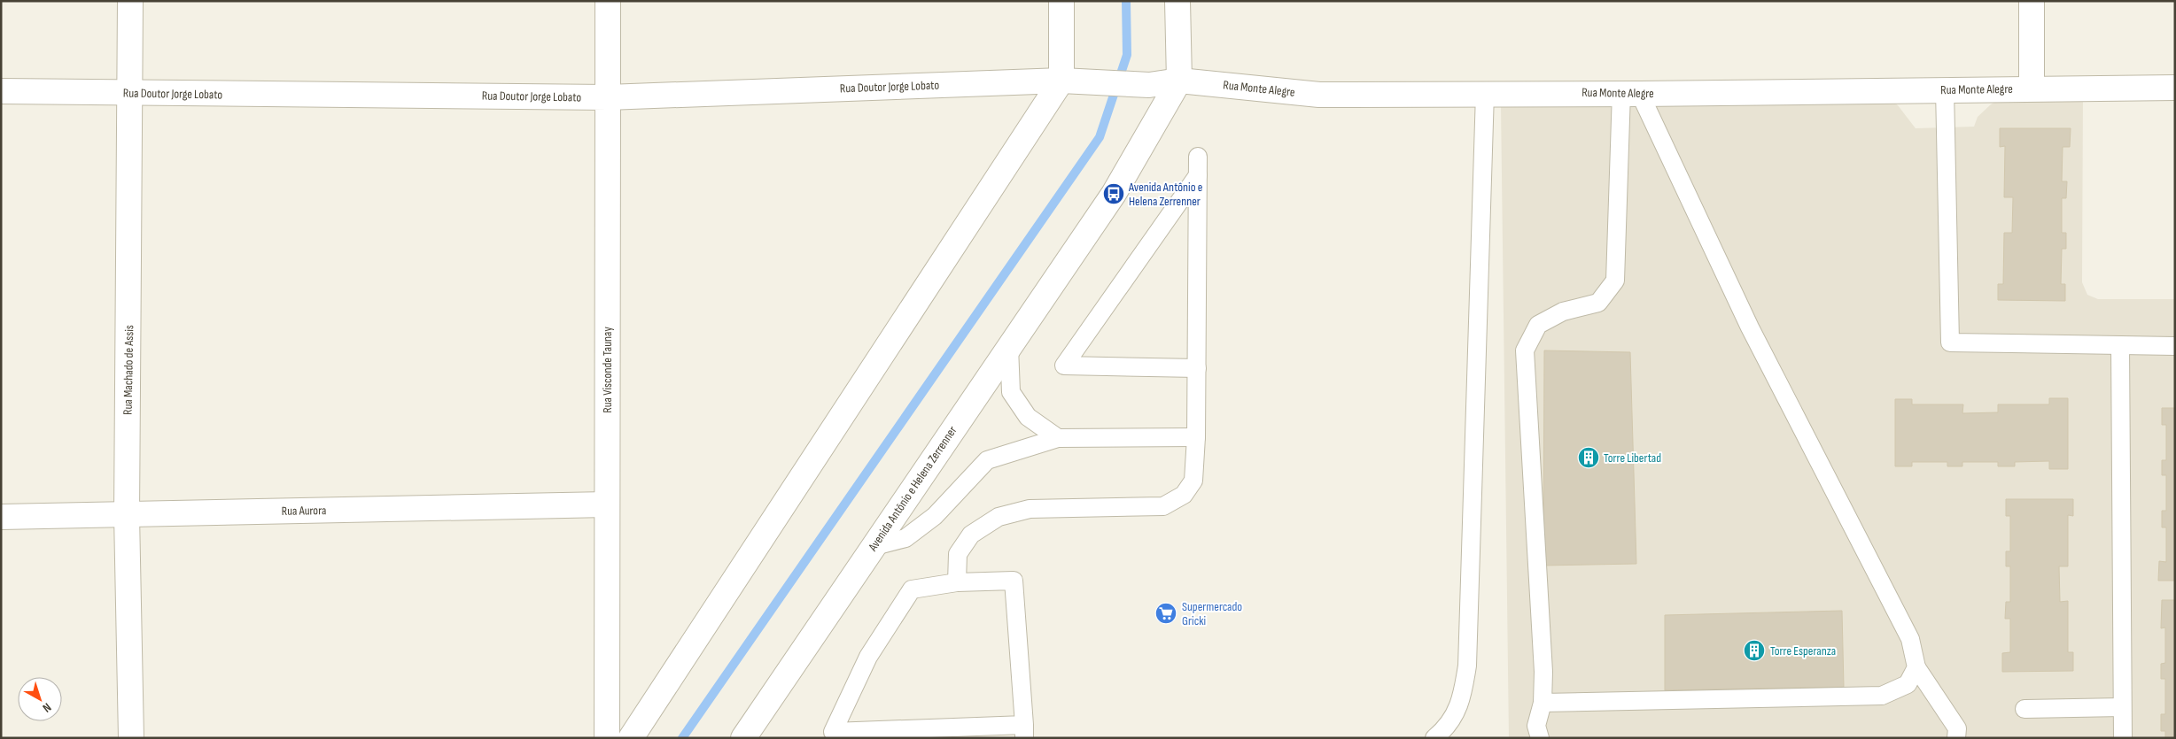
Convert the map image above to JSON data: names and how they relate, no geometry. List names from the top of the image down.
{
  "streets": {
    "street": [
      "Rua Doutor Jorge Lobato",
      "Rua Monte Alegre",
      "Rua Machado de Assis",
      "Rua Visconde Taunay",
      "Avenida Antônio e Helena Zerrenner",
      "Rua Aurora"
    ]
  },
  "crossings": [
    ["Rua Doutor Jorge Lobato", "Rua Monte Alegre"],
    ["Rua Doutor Jorge Lobato", "Rua Machado de Assis"],
    ["Rua Doutor Jorge Lobato", "Rua Visconde Taunay"],
    ["Rua Monte Alegre", "Avenida Antônio e Helena Zerrenner"],
    ["Rua Machado de Assis", "Rua Aurora"],
    ["Rua Visconde Taunay", "Rua Aurora"]
  ],
  "places": {
    "bus stop": ["Avenida Antônio e Helena Zerrenner"],
    "building": ["Torre Libertad", "Torre Esperanza"],
    "supermarket": ["Supermercado Gricki"]
  },
  "north": "bottom right"
}
